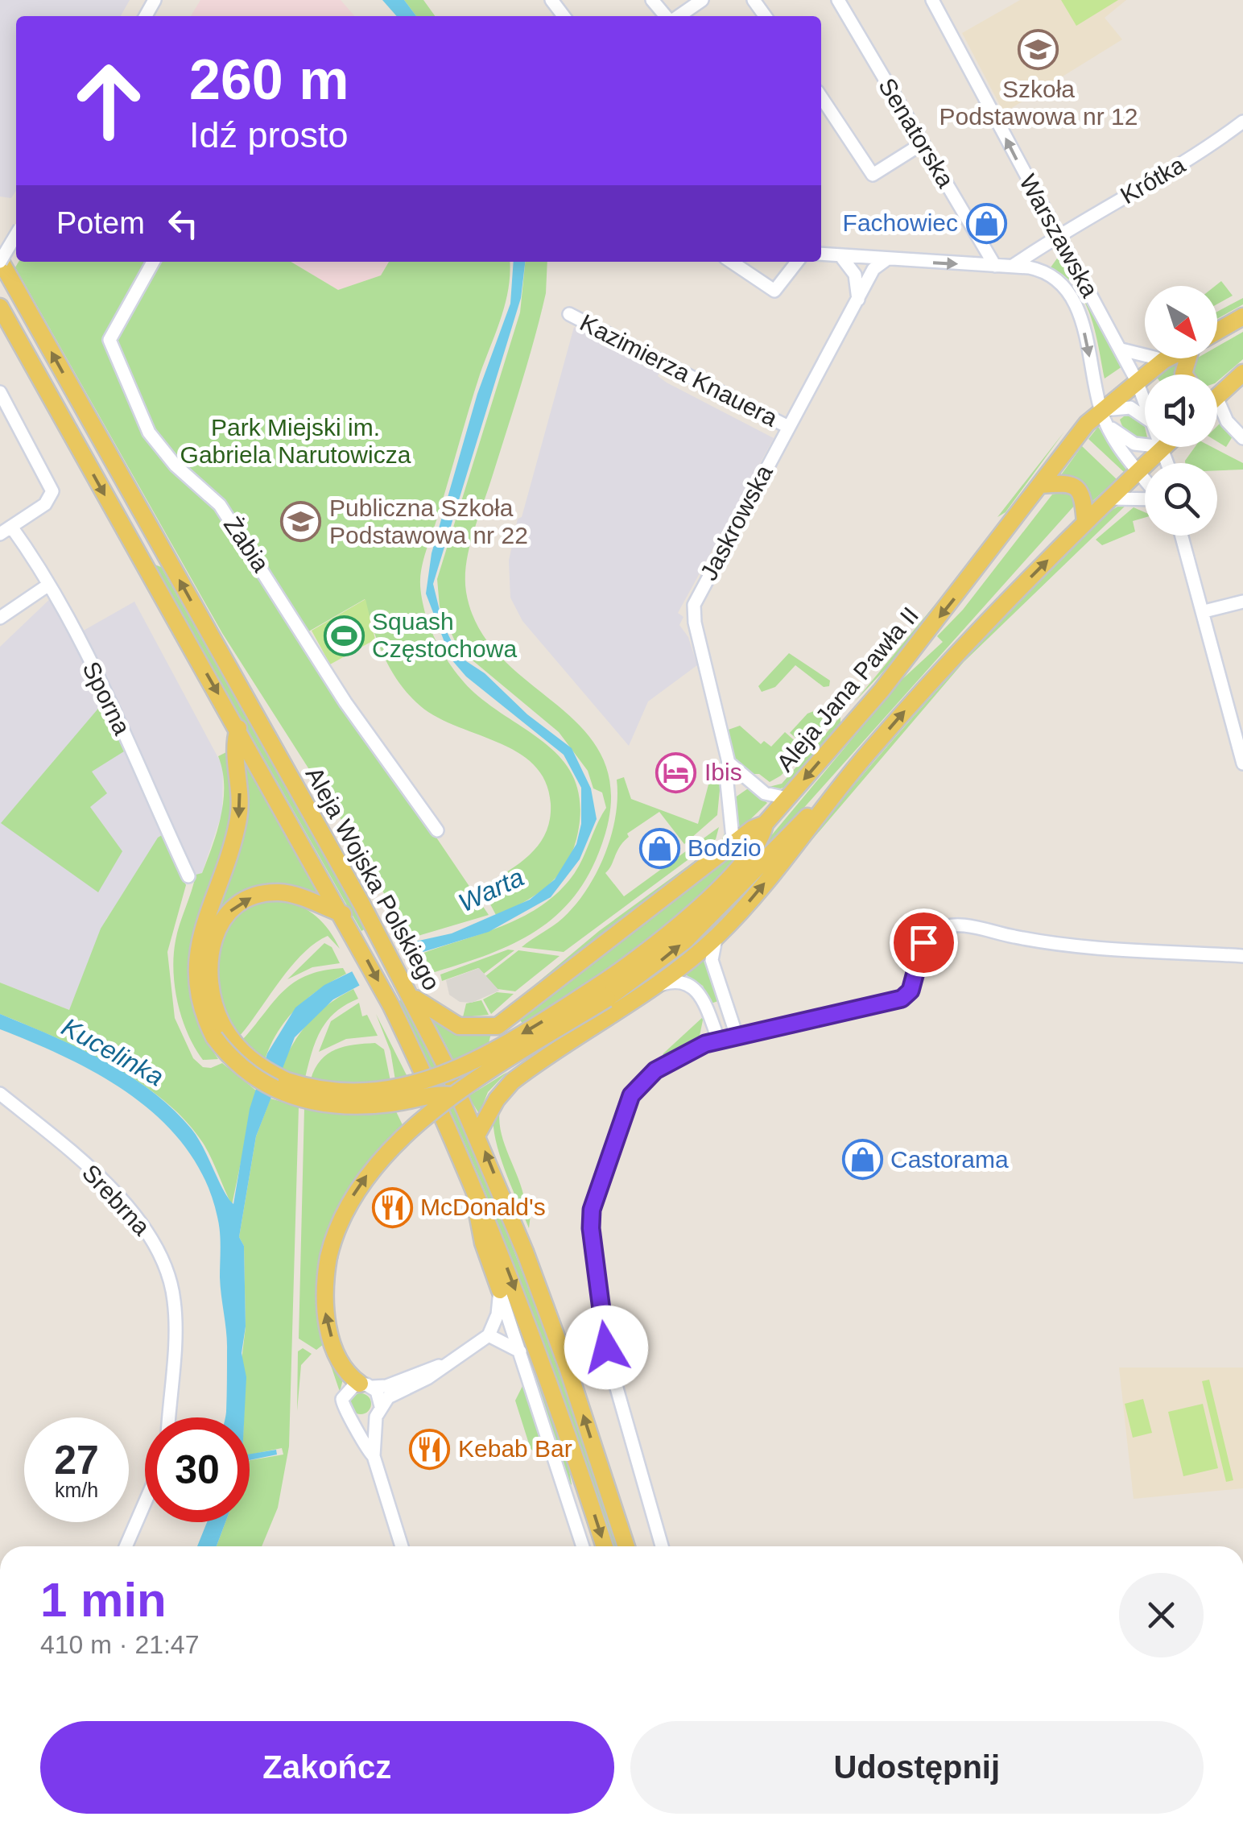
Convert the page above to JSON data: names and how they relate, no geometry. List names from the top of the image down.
{
  "streets": {
    "main road": ["Aleja Jana Pawła II", "Aleja Wojska Polskiego"],
    "street": [
      "Senatorska",
      "Krótka",
      "Warszawska",
      "Kazimierza Knauera",
      "Jaskrowska",
      "Żabia",
      "Sporna",
      "Srebrna"
    ]
  },
  "crossings": [
    ["Krótka", "Warszawska"],
    ["Warszawska", "Aleja Jana Pawła II"],
    ["Kazimierza Knauera", "Jaskrowska"],
    ["Jaskrowska", "Aleja Jana Pawła II"]
  ],
  "water": ["Warta", "Kucelinka"],
  "parks": ["Park Miejski im. Gabriela Narutowicza"],
  "places": {
    "school or university": ["Szkoła Podstawowa nr 12", "Publiczna Szkoła Podstawowa nr 22"],
    "shop": ["Fachowiec", "Bodzio", "Castorama"],
    "sports": ["Squash Częstochowa"],
    "hotel": ["Ibis"],
    "restaurant": ["McDonald's", "Kebab Bar"]
  },
  "north": "bottom right",
  "page": {
    "turn": ["260 m", "Idź prosto"],
    "then": "Potem",
    "speed": "27 km/h",
    "limit": "30",
    "heading": ["1 min", "410 m · 21:47"],
    "buttons": ["Zakończ", "Udostępnij"]
  }
}
